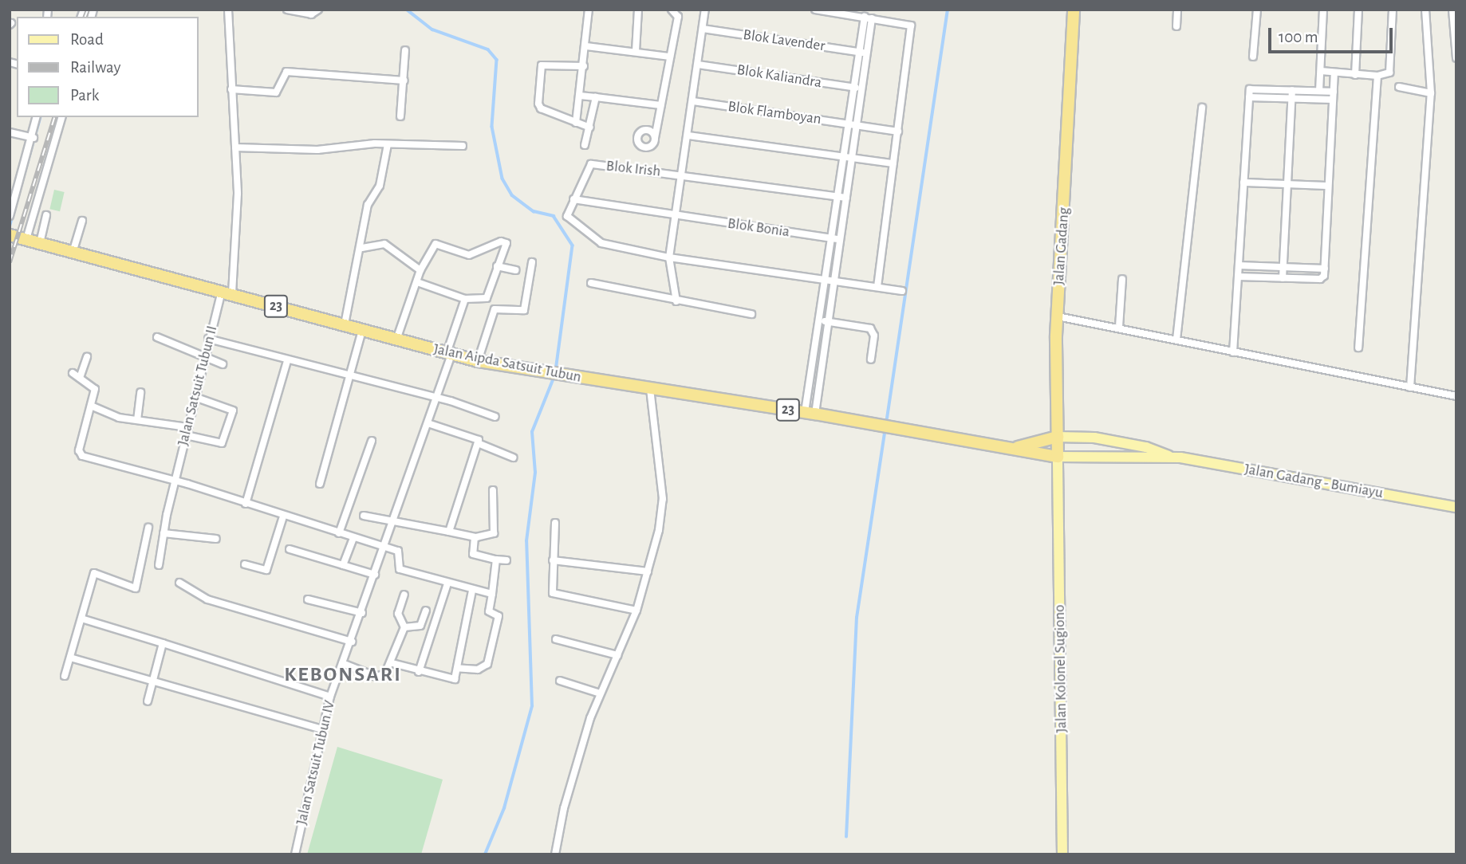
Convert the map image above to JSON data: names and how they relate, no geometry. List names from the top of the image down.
{
  "streets": {
    "highway": ["Jalan Gadang", "23", "Jalan Aipda Satsuit Tubun"],
    "main road": ["Jalan Gadang - Bumiayu", "Jalan Kolonel Sugiono"],
    "street": [
      "Blok Lavender",
      "Blok Kaliandra",
      "Blok Flamboyan",
      "Blok Irish",
      "Blok Bonia",
      "Jalan Satsuit Tubun II",
      "Jalan Satsuit Tubun IV"
    ]
  },
  "crossings": [
    ["Blok Irish", "Blok Bonia"],
    ["Jalan Gadang", "Jalan Aipda Satsuit Tubun"],
    ["Jalan Gadang", "Jalan Gadang - Bumiayu"],
    ["Jalan Gadang", "Jalan Kolonel Sugiono"],
    ["Jalan Aipda Satsuit Tubun", "Jalan Satsuit Tubun II"],
    ["Jalan Aipda Satsuit Tubun", "Jalan Gadang - Bumiayu"],
    ["Jalan Aipda Satsuit Tubun", "Jalan Satsuit Tubun IV"]
  ],
  "districts": ["KEBONSARI"],
  "legend": ["Road", "Railway", "Park"],
  "scale_bar": "100 m"
}
